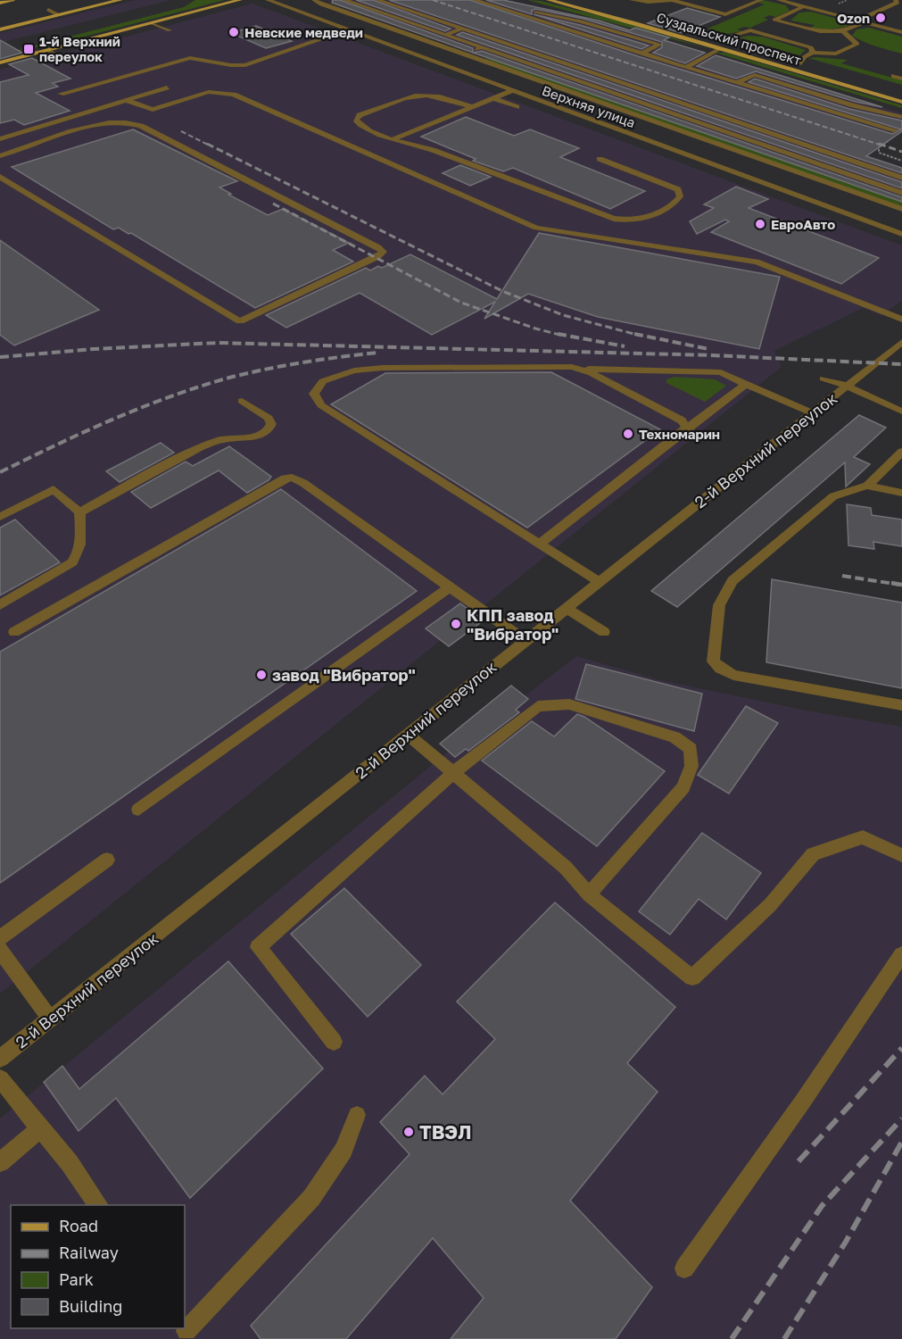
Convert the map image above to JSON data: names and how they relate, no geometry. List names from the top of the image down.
{
  "streets": {
    "main road": ["Суздальский проспект"],
    "street": ["Верхняя улица", "2-й Верхний переулок"]
  },
  "places": {
    "other": [
      "Ozon",
      "Невские медведи",
      "ЕвроАвто",
      "Техномарин",
      "КПП завод \"Вибратор\"",
      "завод \"Вибратор\"",
      "ТВЭЛ"
    ],
    "transit": ["1-й Верхний переулок"]
  },
  "legend": [
    "Road",
    "Railway",
    "Park",
    "Building"
  ]
}
